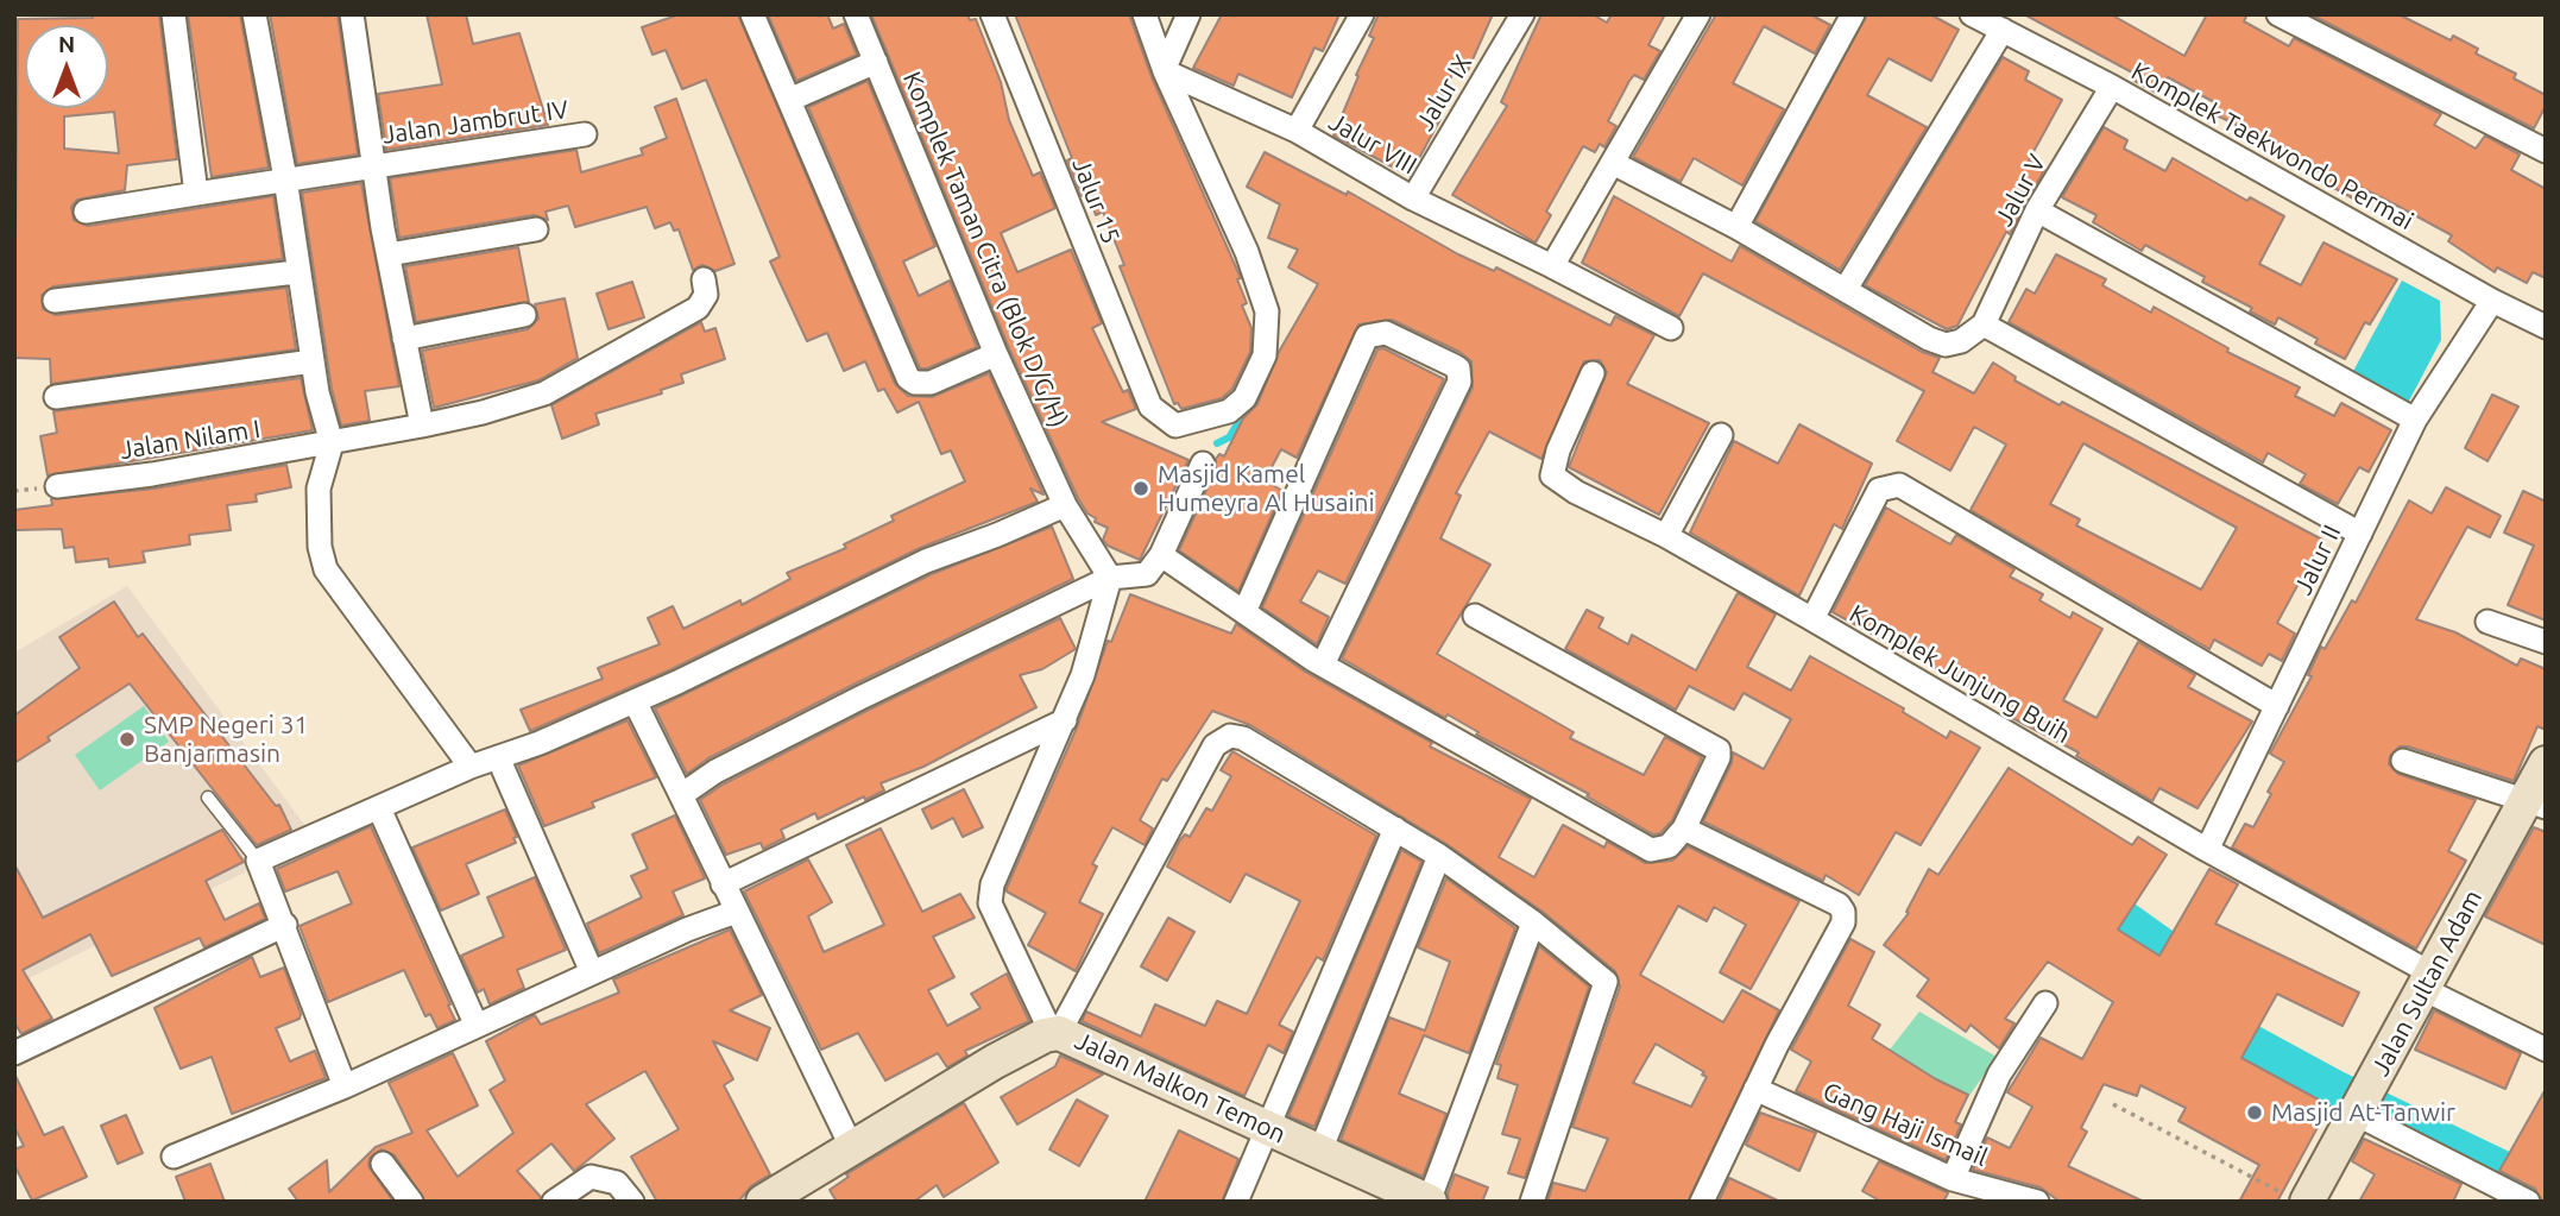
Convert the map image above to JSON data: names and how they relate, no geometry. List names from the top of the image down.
{
  "streets": {
    "street": [
      "Jalur IX",
      "Jalan Jambrut IV",
      "Jalur VIII",
      "Komplek Taekwondo Permai",
      "Jalur V",
      "Jalur 15",
      "Komplek Taman Citra (Blok D/G/H)",
      "Jalan Nilam I",
      "Jalur II",
      "Komplek Junjung Buih",
      "Jalan Sultan Adam",
      "Jalan Malkon Temon",
      "Gang Haji Ismail"
    ]
  },
  "crossings": [
    ["Jalur IX", "Jalur VIII"],
    ["Jalur VIII", "Jalur 15"],
    ["Komplek Taekwondo Permai", "Jalur V"],
    ["Komplek Taekwondo Permai", "Jalur II"],
    ["Jalur II", "Komplek Junjung Buih"],
    ["Komplek Junjung Buih", "Jalan Sultan Adam"]
  ],
  "places": ["Masjid Kamel Humeyra Al Husaini", "SMP Negeri 31 Banjarmasin", "Masjid At-Tanwir"],
  "north": "top"
}
